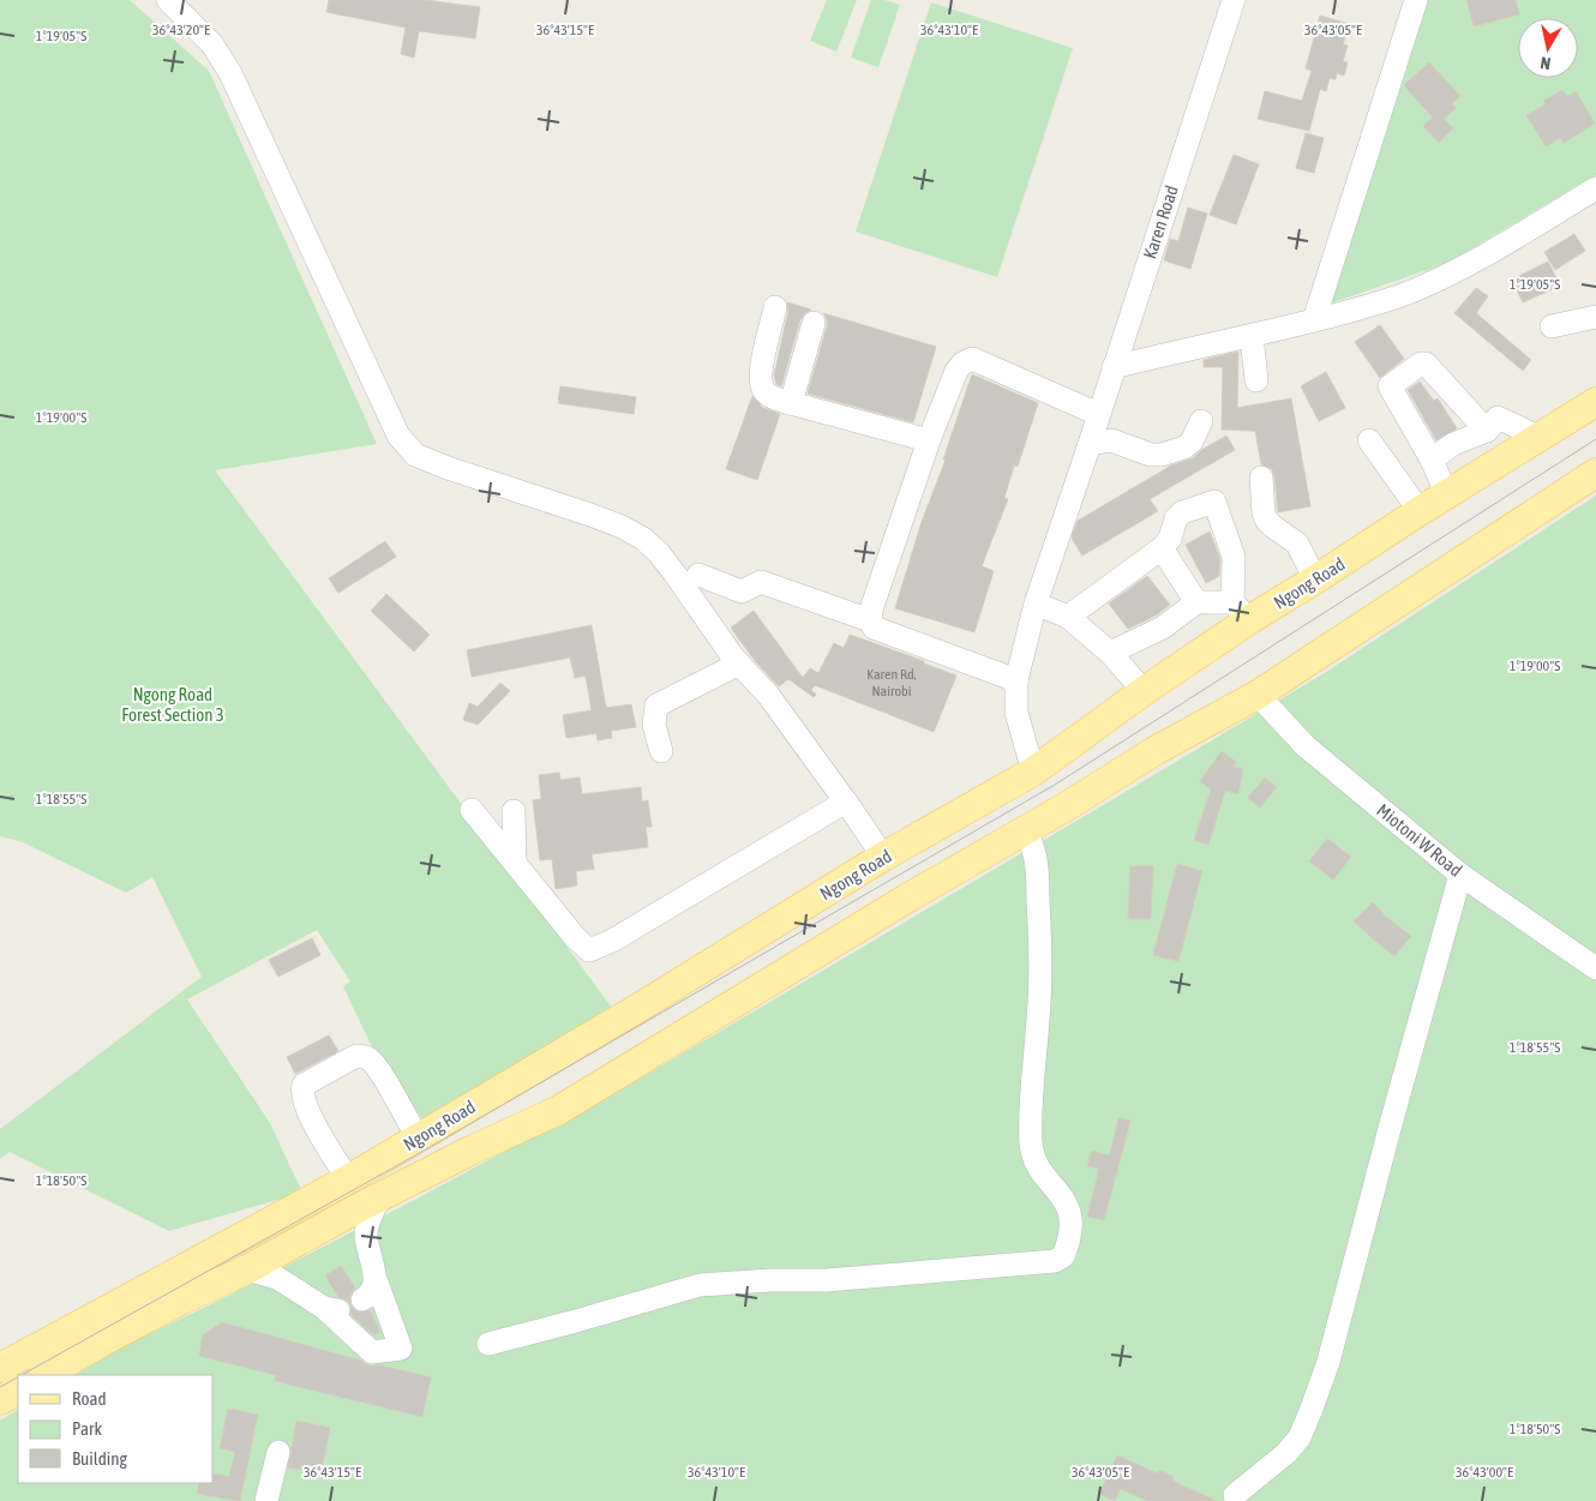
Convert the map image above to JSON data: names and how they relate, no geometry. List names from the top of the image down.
{
  "streets": {
    "main road": ["Ngong Road"],
    "street": ["Karen Road", "Miotoni W Road"]
  },
  "crossings": [
    ["Karen Road", "Ngong Road"],
    ["Ngong Road", "Miotoni W Road"]
  ],
  "parks": ["Ngong Road Forest Section 3"],
  "house_numbers": ["Karen Rd, Nairobi"],
  "legend": ["Road", "Park", "Building"],
  "north": "bottom",
  "coordinates": [
    "36°43'20\"E",
    "36°43'15\"E",
    "36°43'10\"E",
    "36°43'05\"E",
    "1°19'05\"S",
    "1°19'00\"S",
    "1°18'55\"S",
    "1°18'50\"S",
    "36°43'00\"E"
  ]
}
